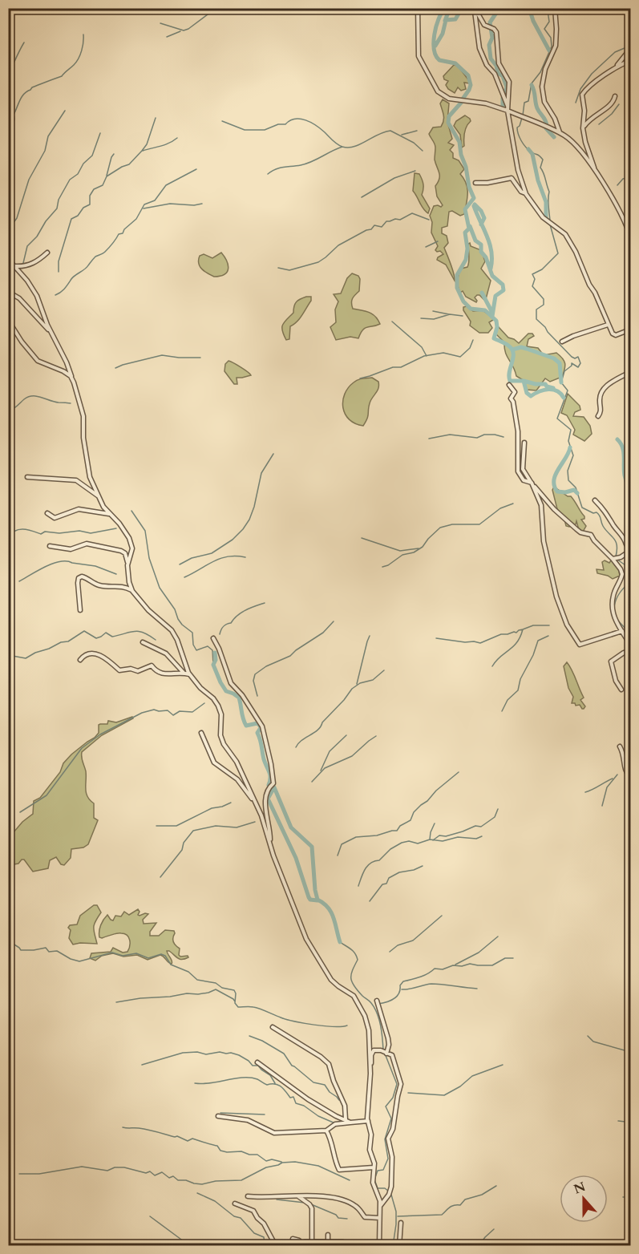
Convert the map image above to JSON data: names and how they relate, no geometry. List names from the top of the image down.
{
  "north": "top"
}
